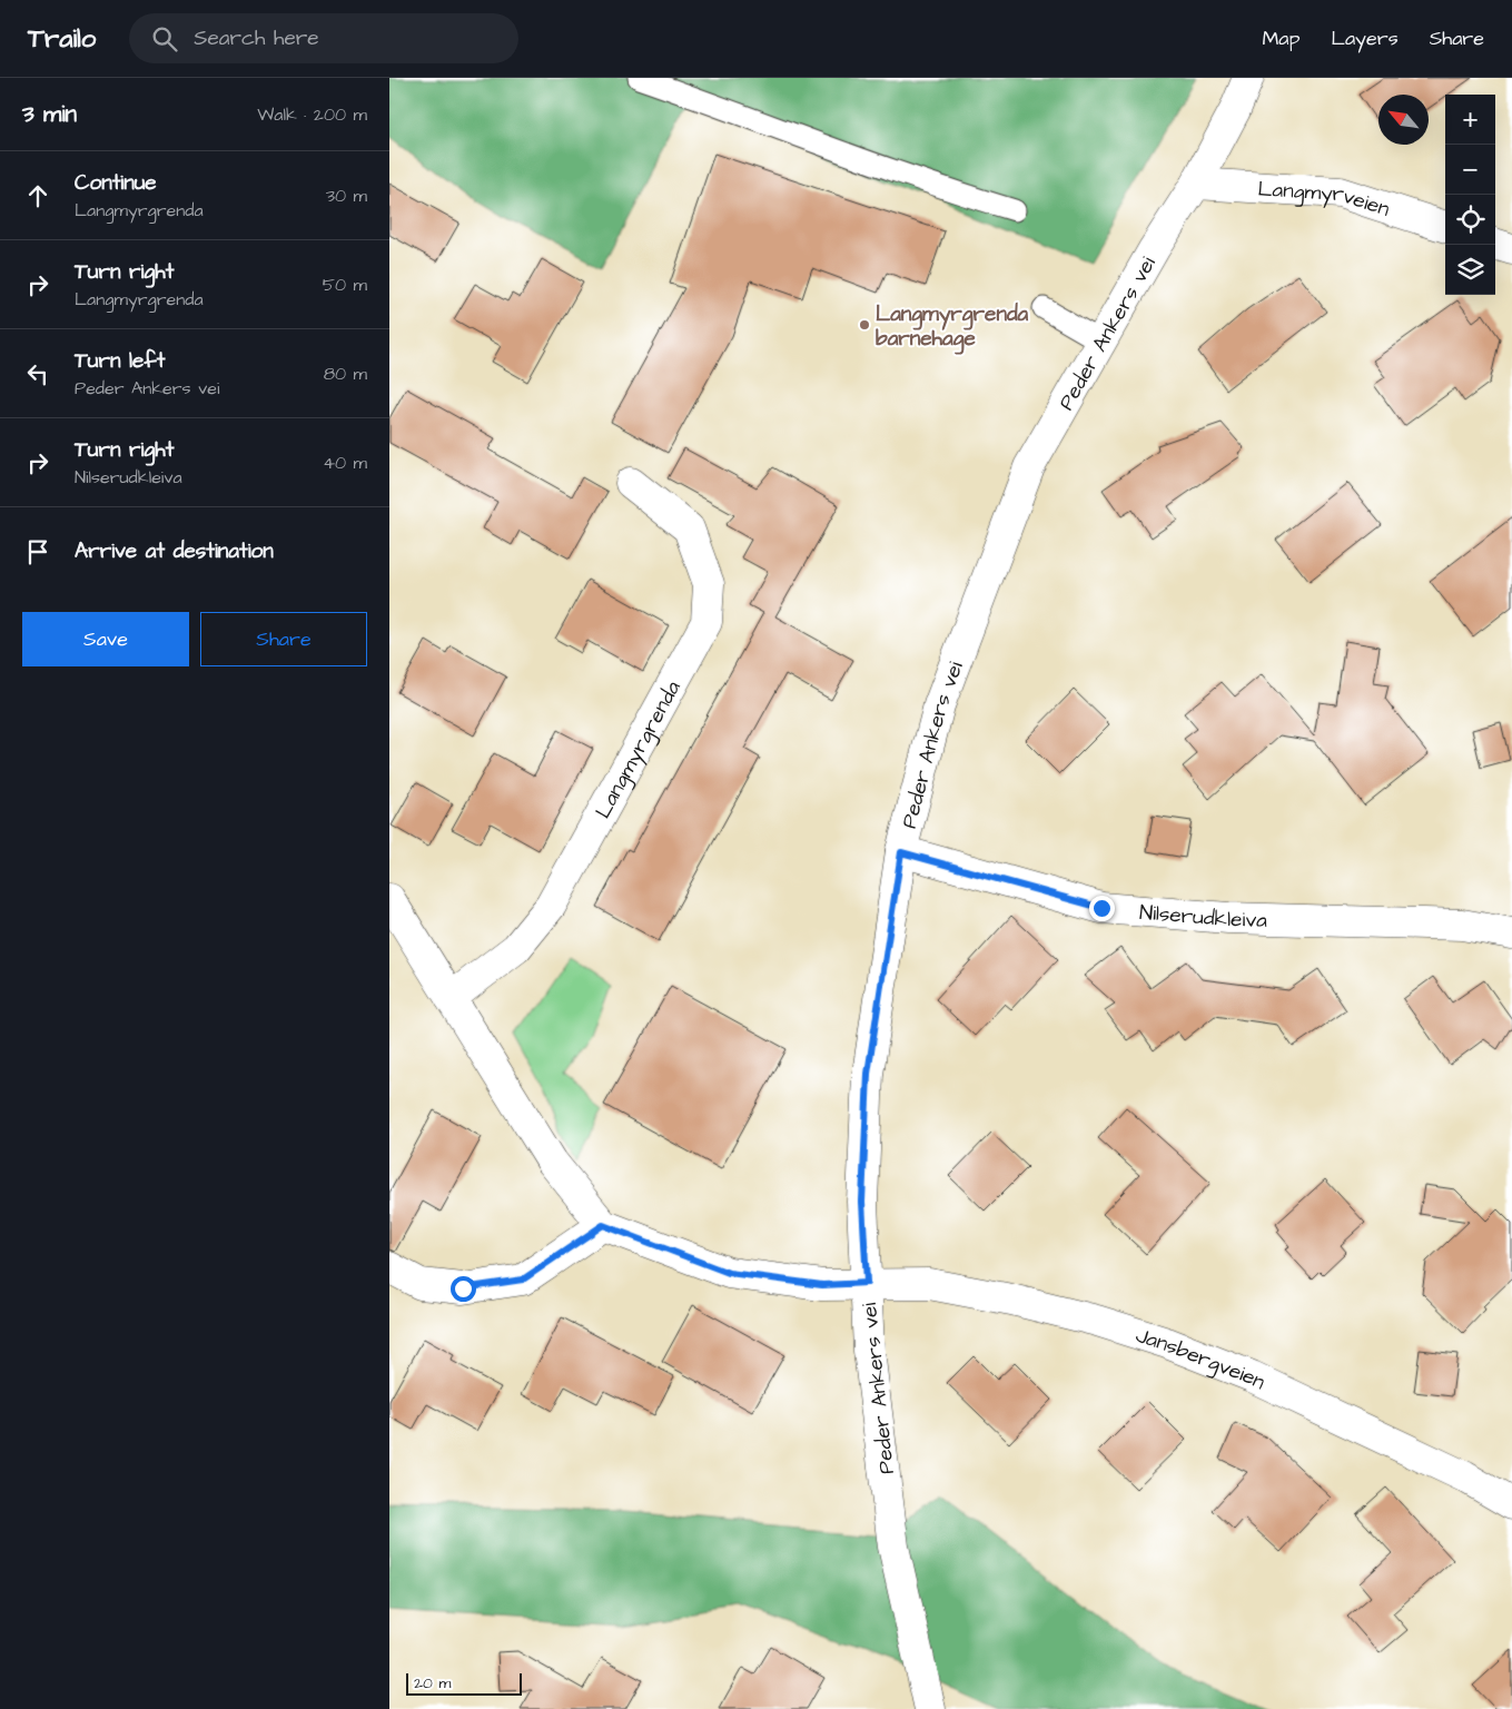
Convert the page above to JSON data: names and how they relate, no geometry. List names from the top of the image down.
{
  "streets": {
    "street": [
      "Langmyrveien",
      "Peder Ankers vei",
      "Langmyrgrenda",
      "Nilserudkleiva",
      "Jansbergveien"
    ]
  },
  "crossings": [
    ["Langmyrveien", "Peder Ankers vei"],
    ["Peder Ankers vei", "Nilserudkleiva"],
    ["Peder Ankers vei", "Jansbergveien"]
  ],
  "places": ["Langmyrgrenda barnehage"],
  "scale_bar": "20 m",
  "north": "top left",
  "page": {
    "header": "Trailo",
    "search": "Search here",
    "nav": ["Map", "Layers", "Share"],
    "heading": ["3 min", "Walk · 200 m"],
    "map_buttons": ["+", "−"],
    "list": [
      ["Continue", "Langmyrgrenda", "30 m"],
      ["Turn right", "Langmyrgrenda", "50 m"],
      ["Turn left", "Peder Ankers vei", "80 m"],
      ["Turn right", "Nilserudkleiva", "40 m"],
      "Arrive at destination"
    ],
    "buttons": ["Save", "Share"],
    "scale": "20 m"
  }
}
